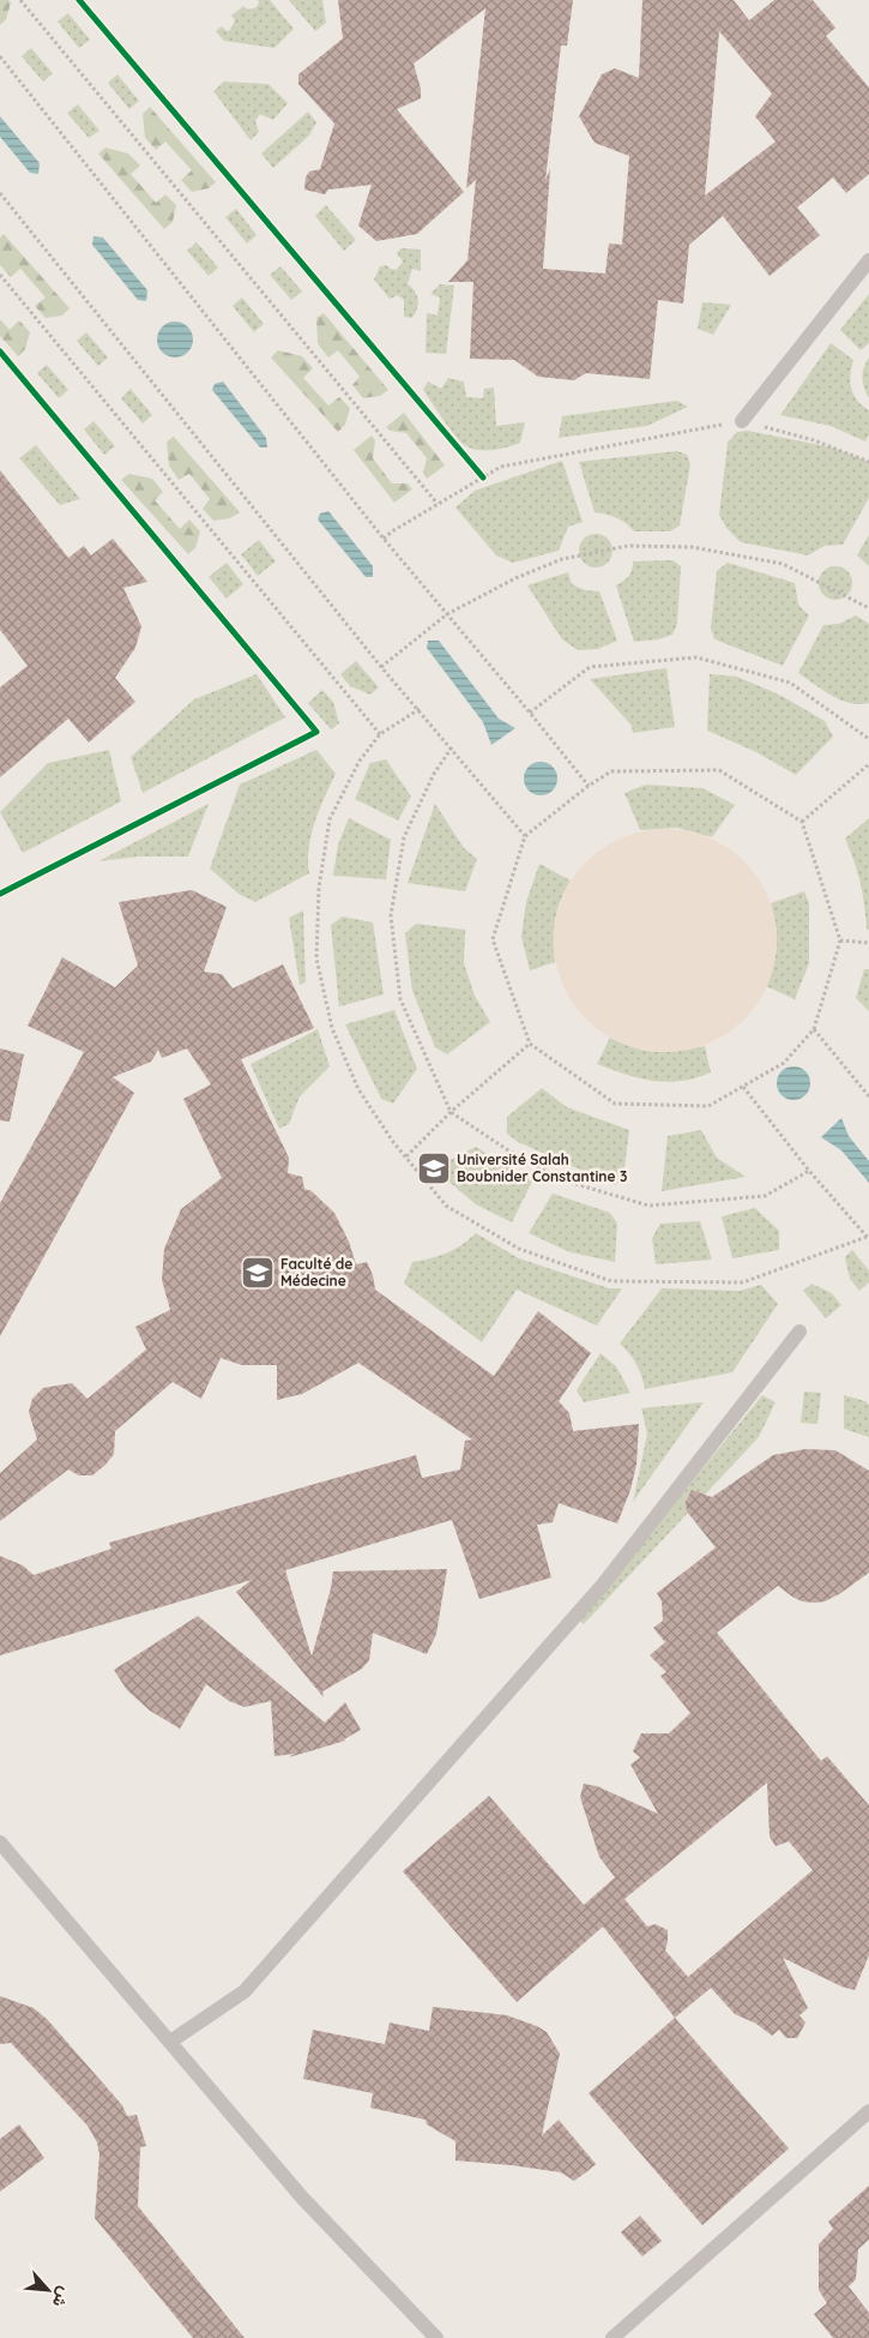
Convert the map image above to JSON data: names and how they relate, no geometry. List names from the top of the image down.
{
  "places": {
    "school or university": ["Université Salah Boubnider Constantine 3", "Faculté de Médecine"]
  },
  "north": "bottom right"
}
